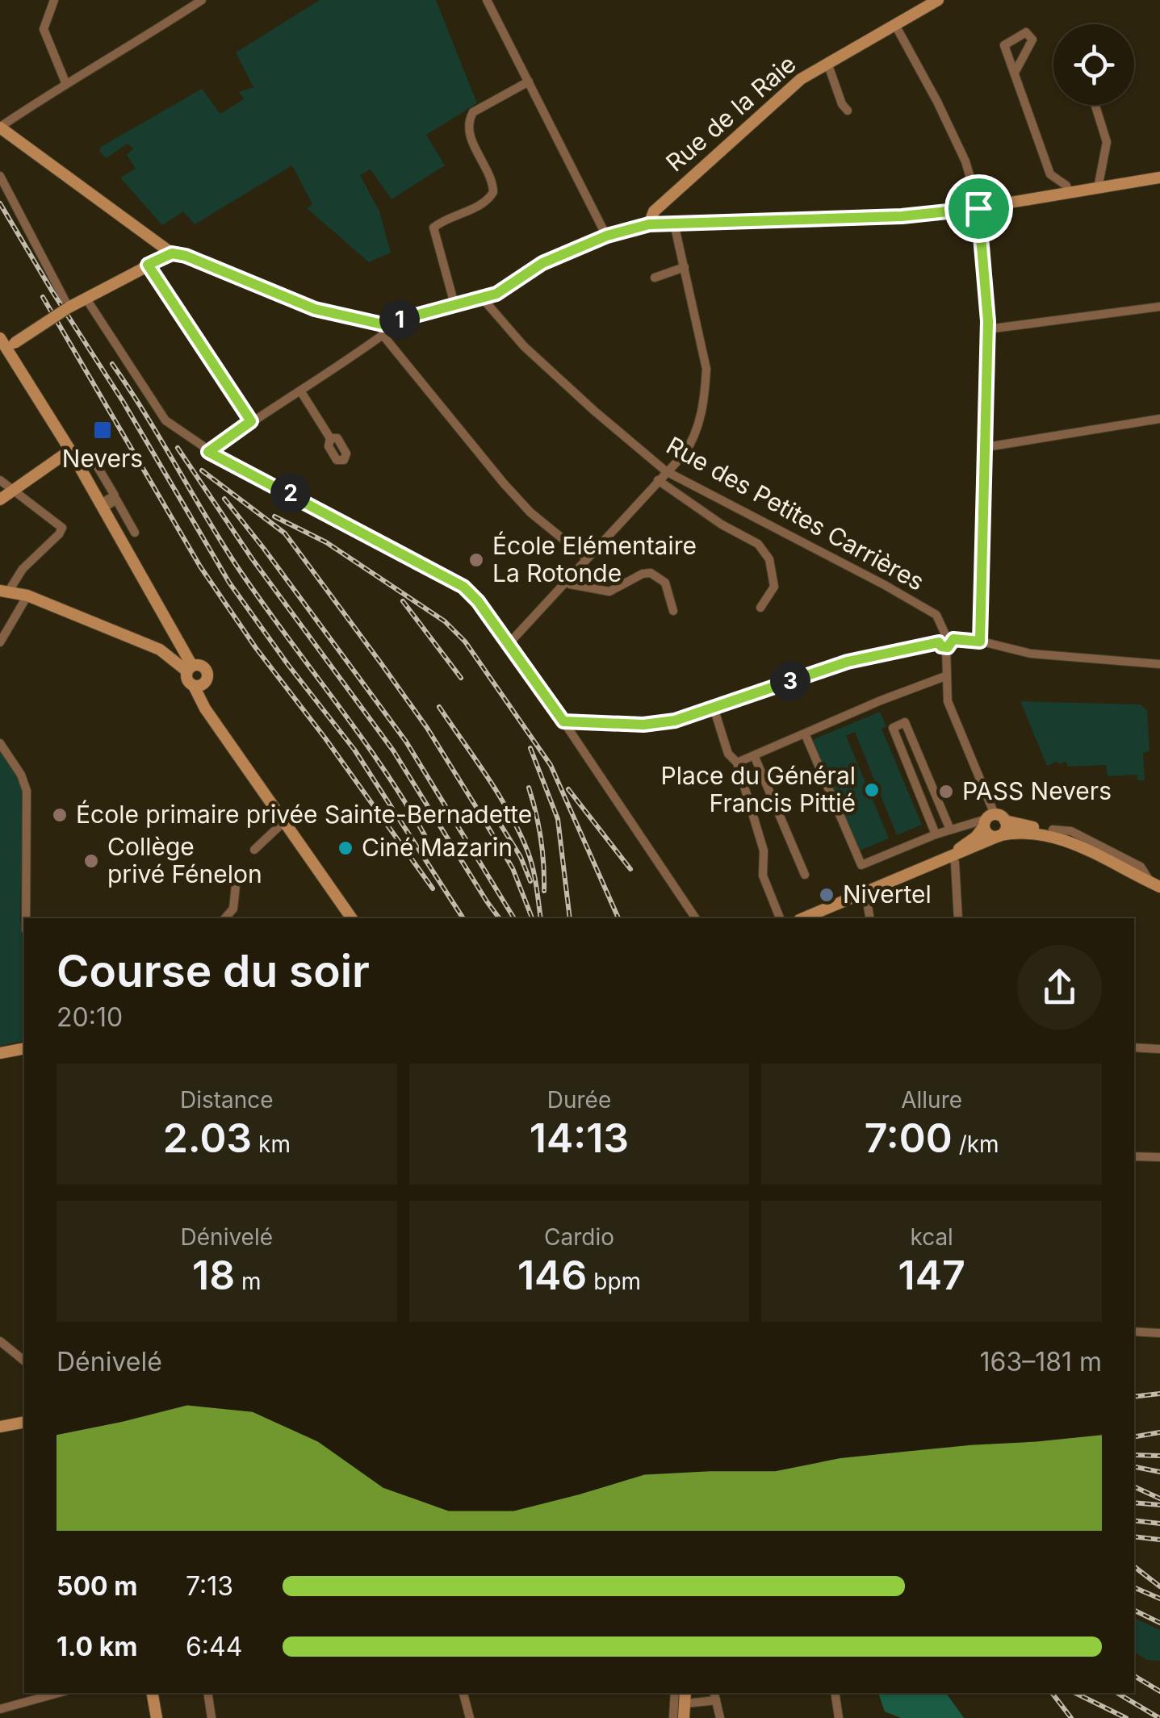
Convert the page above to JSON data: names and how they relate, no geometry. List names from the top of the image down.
{
  "streets": {
    "main road": ["Rue de la Raie"],
    "street": ["Rue des Petites Carrières"]
  },
  "places": {
    "transit": ["Nevers"],
    "other": [
      "École Elémentaire La Rotonde",
      "Place du Général Francis Pittié",
      "PASS Nevers",
      "École primaire privée Sainte-Bernadette",
      "Ciné Mazarin",
      "Collège privé Fénelon",
      "Nivertel"
    ]
  },
  "page": {
    "pins": ["1", "2", "3"],
    "heading": ["Course du soir", "20:10"],
    "stats": [
      ["Distance", "2.03 km"],
      ["Durée", "14:13"],
      ["Allure", "7:00 /km"],
      ["Dénivelé", "18 m"],
      ["Cardio", "146 bpm"],
      ["kcal", "147"]
    ],
    "chart": ["Dénivelé", "163–181 m"],
    "list": [
      {
        "name": "500 m",
        "note": "7:13"
      },
      {
        "name": "1.0 km",
        "note": "6:44"
      }
    ]
  }
}
